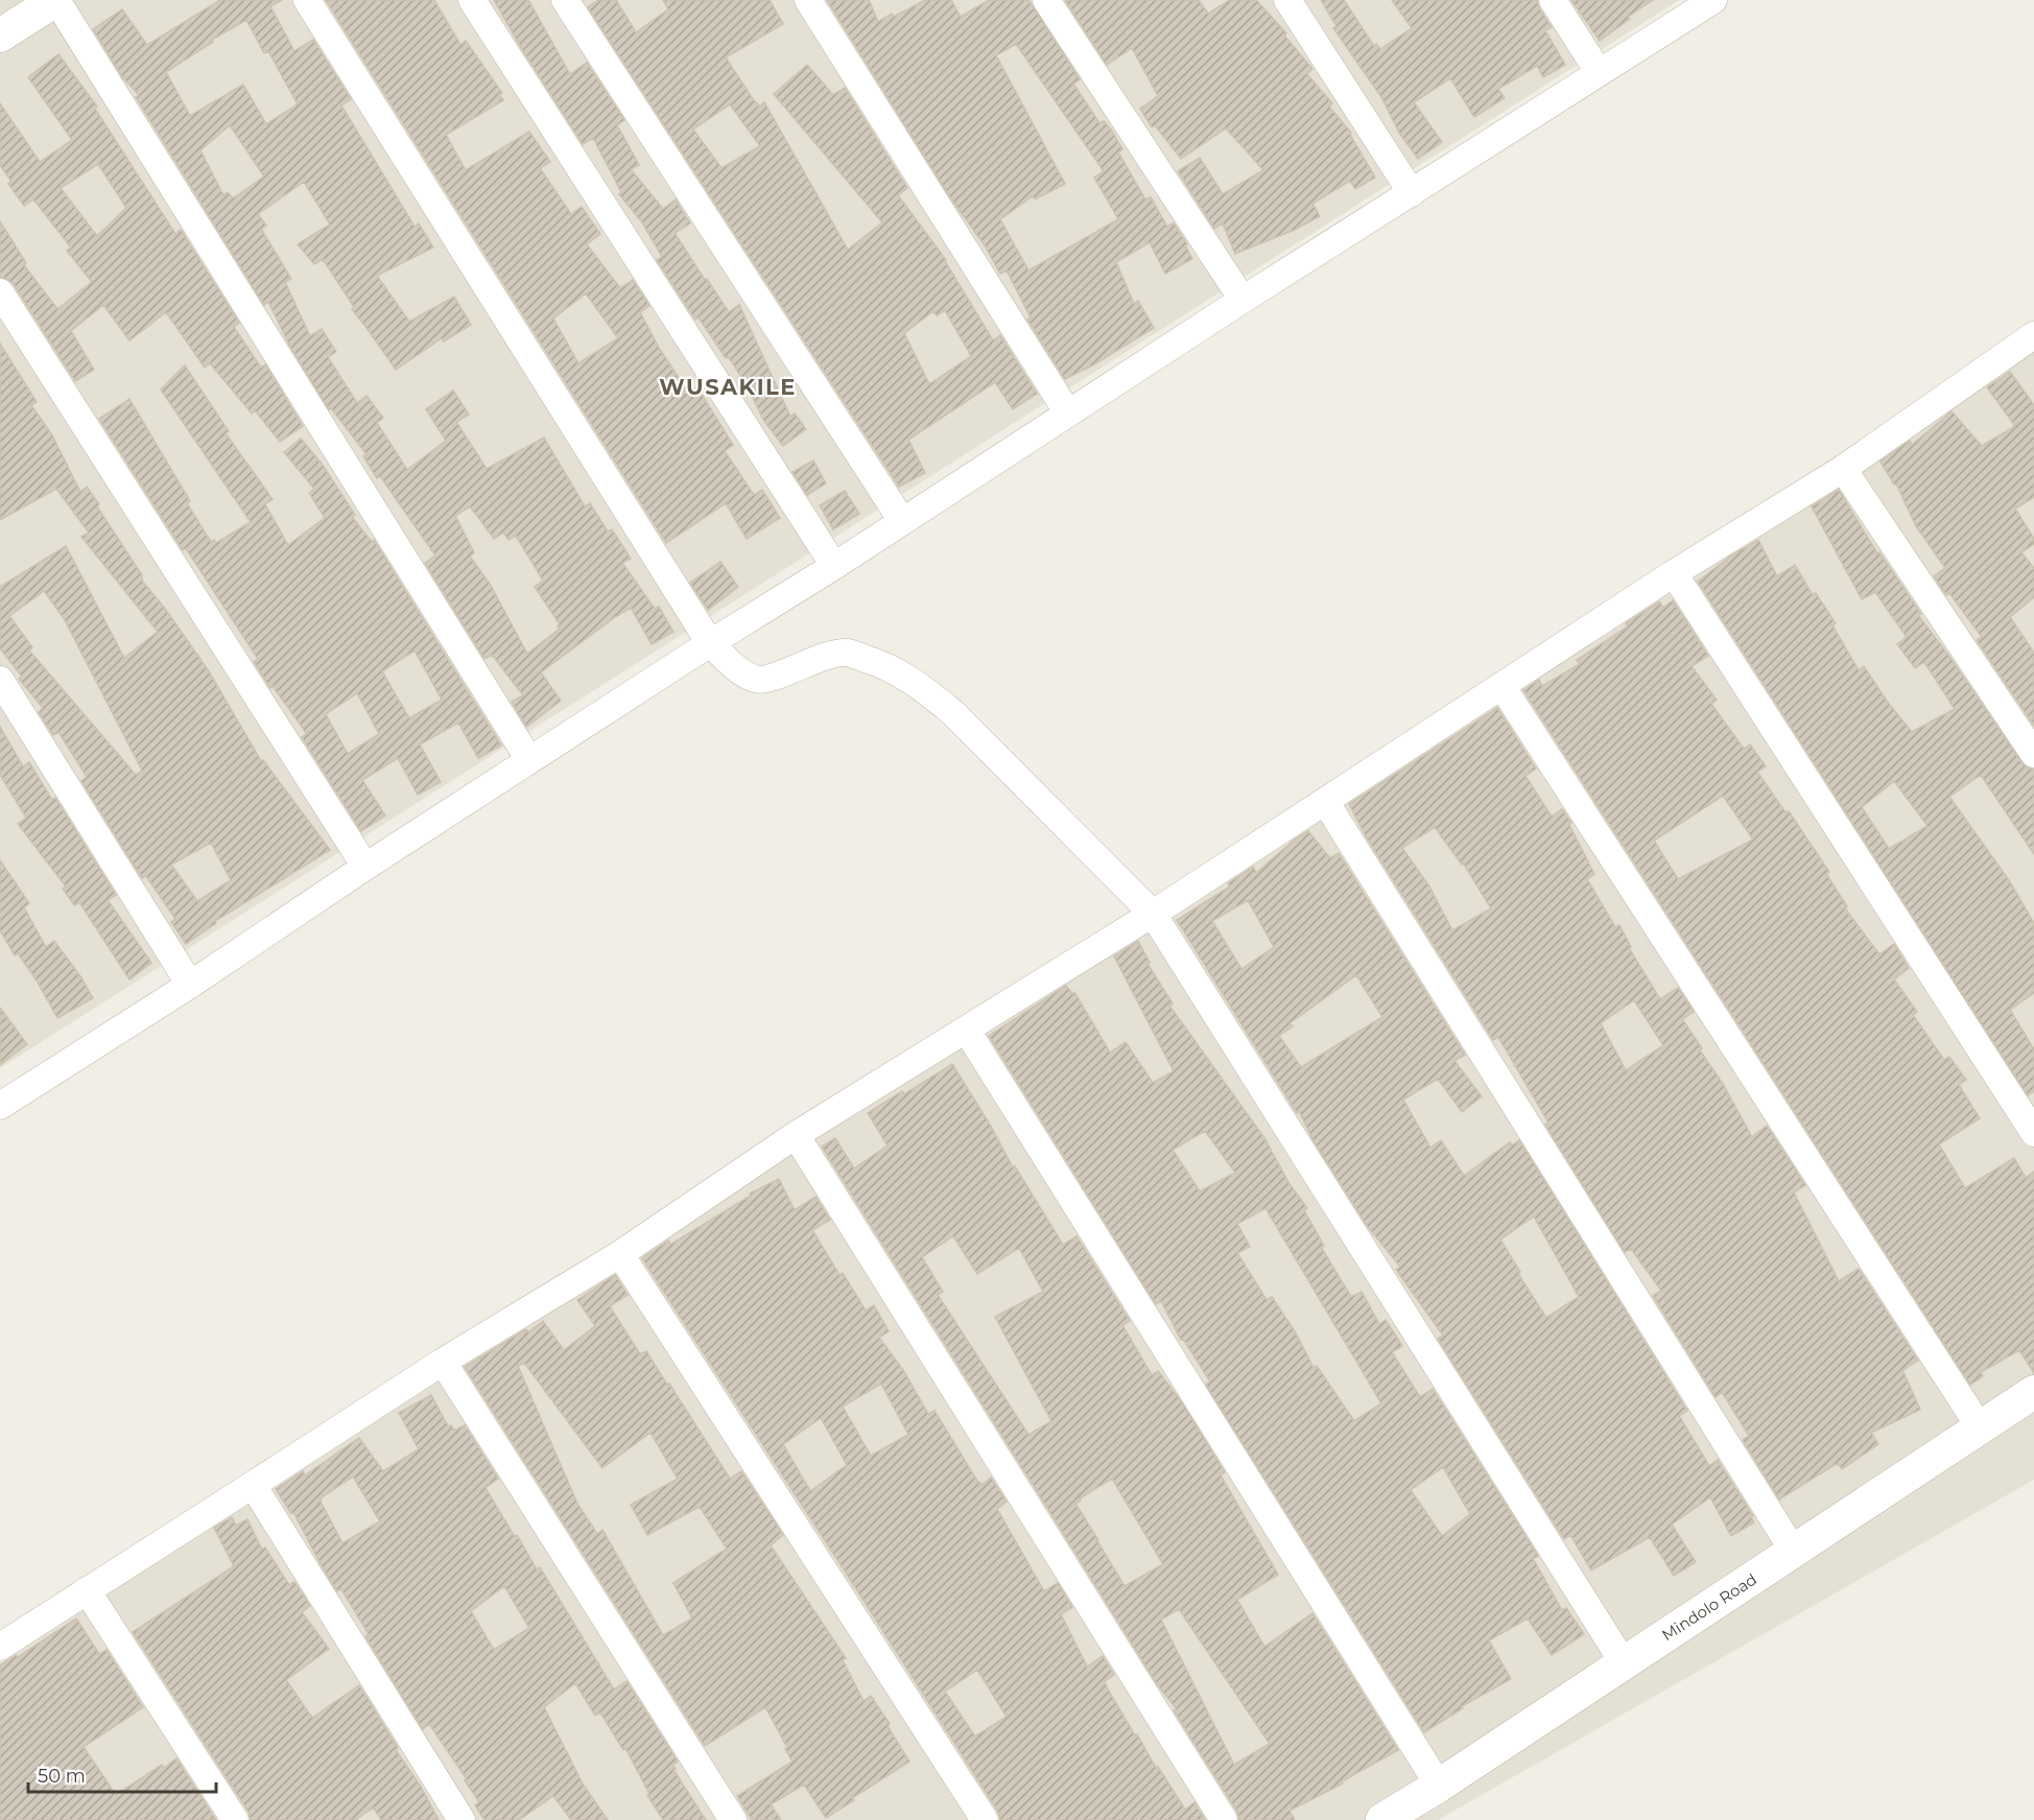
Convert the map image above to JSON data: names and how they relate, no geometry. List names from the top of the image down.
{
  "streets": {
    "street": ["Mindolo Road"]
  },
  "districts": ["WUSAKILE"],
  "scale_bar": "50 m"
}
